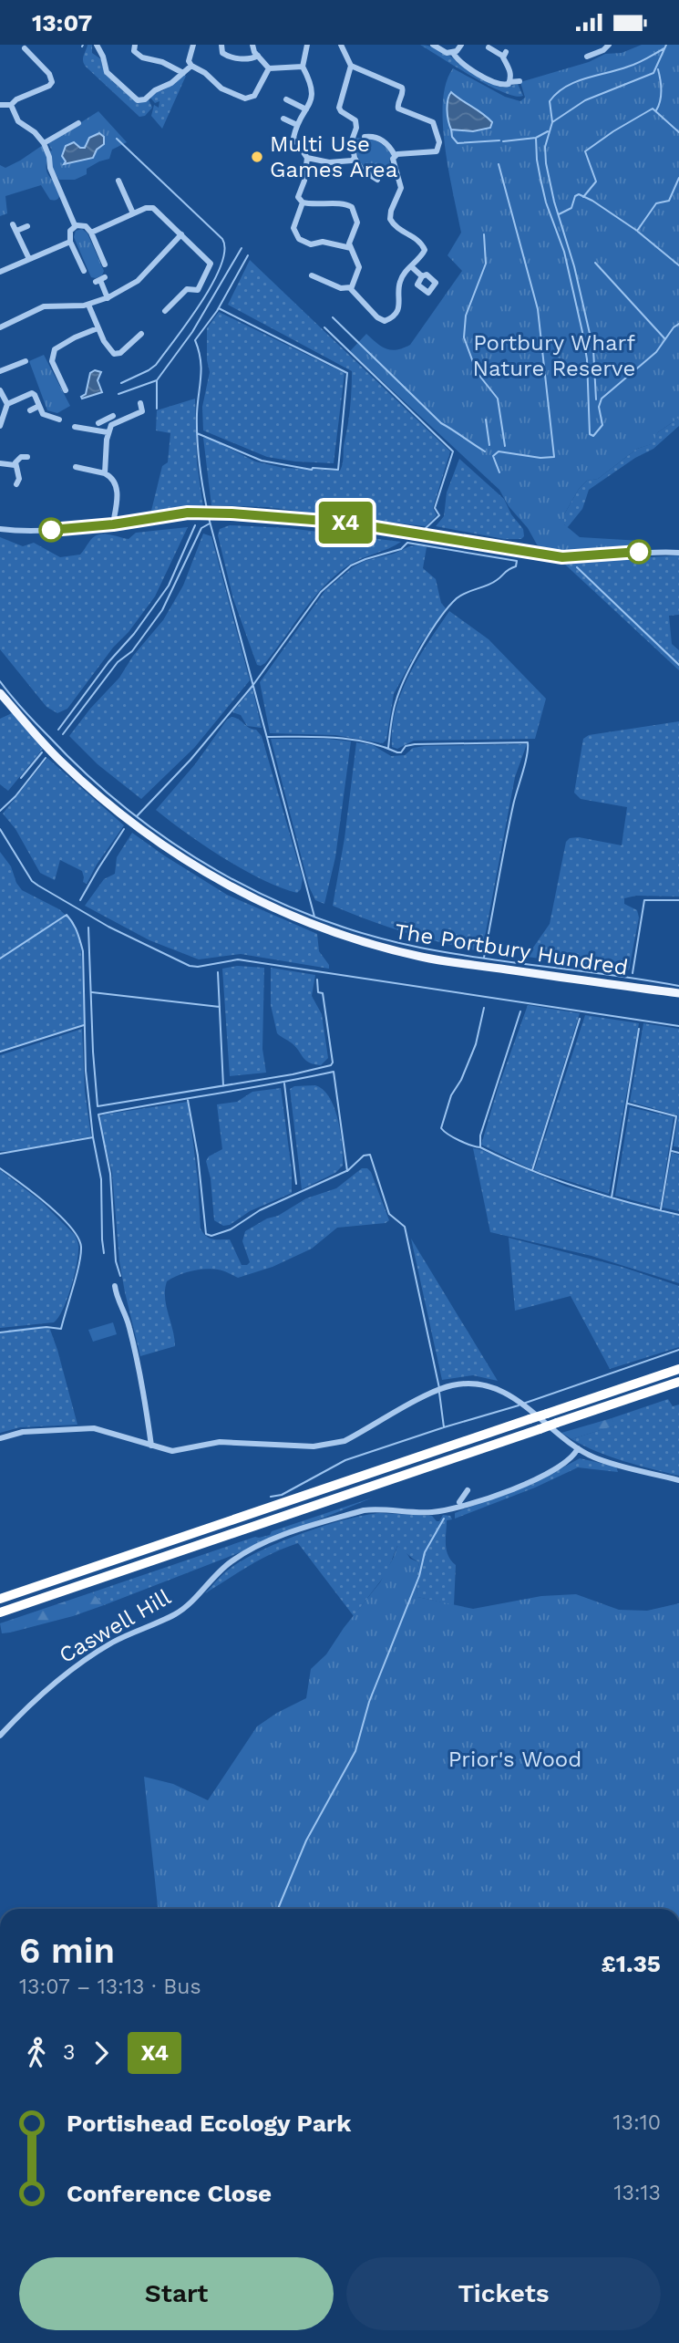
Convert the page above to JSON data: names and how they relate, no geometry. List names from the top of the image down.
{
  "streets": {
    "main road": ["The Portbury Hundred"],
    "street": ["Caswell Hill"]
  },
  "parks": ["Portbury Wharf Nature Reserve", "Prior's Wood"],
  "places": ["Multi Use Games Area"],
  "lines": ["bus line X4"],
  "page": {
    "status": "13:07",
    "on_map": "X4",
    "heading": ["6 min", "13:07 – 13:13 · Bus", "£1.35"],
    "legs": ["3", "X4"],
    "list": [
      {
        "name": "Portishead Ecology Park",
        "value": "13:10"
      },
      {
        "name": "Conference Close",
        "value": "13:13"
      }
    ],
    "buttons": ["Start", "Tickets"]
  }
}
